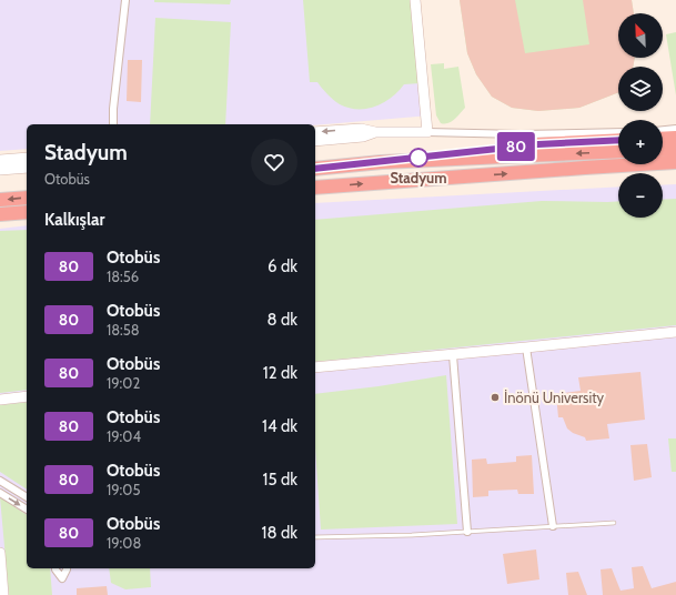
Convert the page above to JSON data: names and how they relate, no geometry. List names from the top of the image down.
{
  "places": ["Stadyum", "İnönü University"],
  "lines": ["bus line 80"],
  "north": "top left",
  "page": {
    "on_map": "80",
    "map_buttons": ["+", "−"],
    "heading": [
      ["Stadyum", "Otobüs"],
      "Kalkışlar"
    ],
    "list": [
      {
        "mark": "80",
        "name": "Otobüs",
        "note": "18:56",
        "value": "6 dk"
      },
      {
        "mark": "80",
        "name": "Otobüs",
        "note": "18:58",
        "value": "8 dk"
      },
      {
        "mark": "80",
        "name": "Otobüs",
        "note": "19:02",
        "value": "12 dk"
      },
      {
        "mark": "80",
        "name": "Otobüs",
        "note": "19:04",
        "value": "14 dk"
      },
      {
        "mark": "80",
        "name": "Otobüs",
        "note": "19:05",
        "value": "15 dk"
      },
      {
        "mark": "80",
        "name": "Otobüs",
        "note": "19:08",
        "value": "18 dk"
      }
    ]
  }
}
